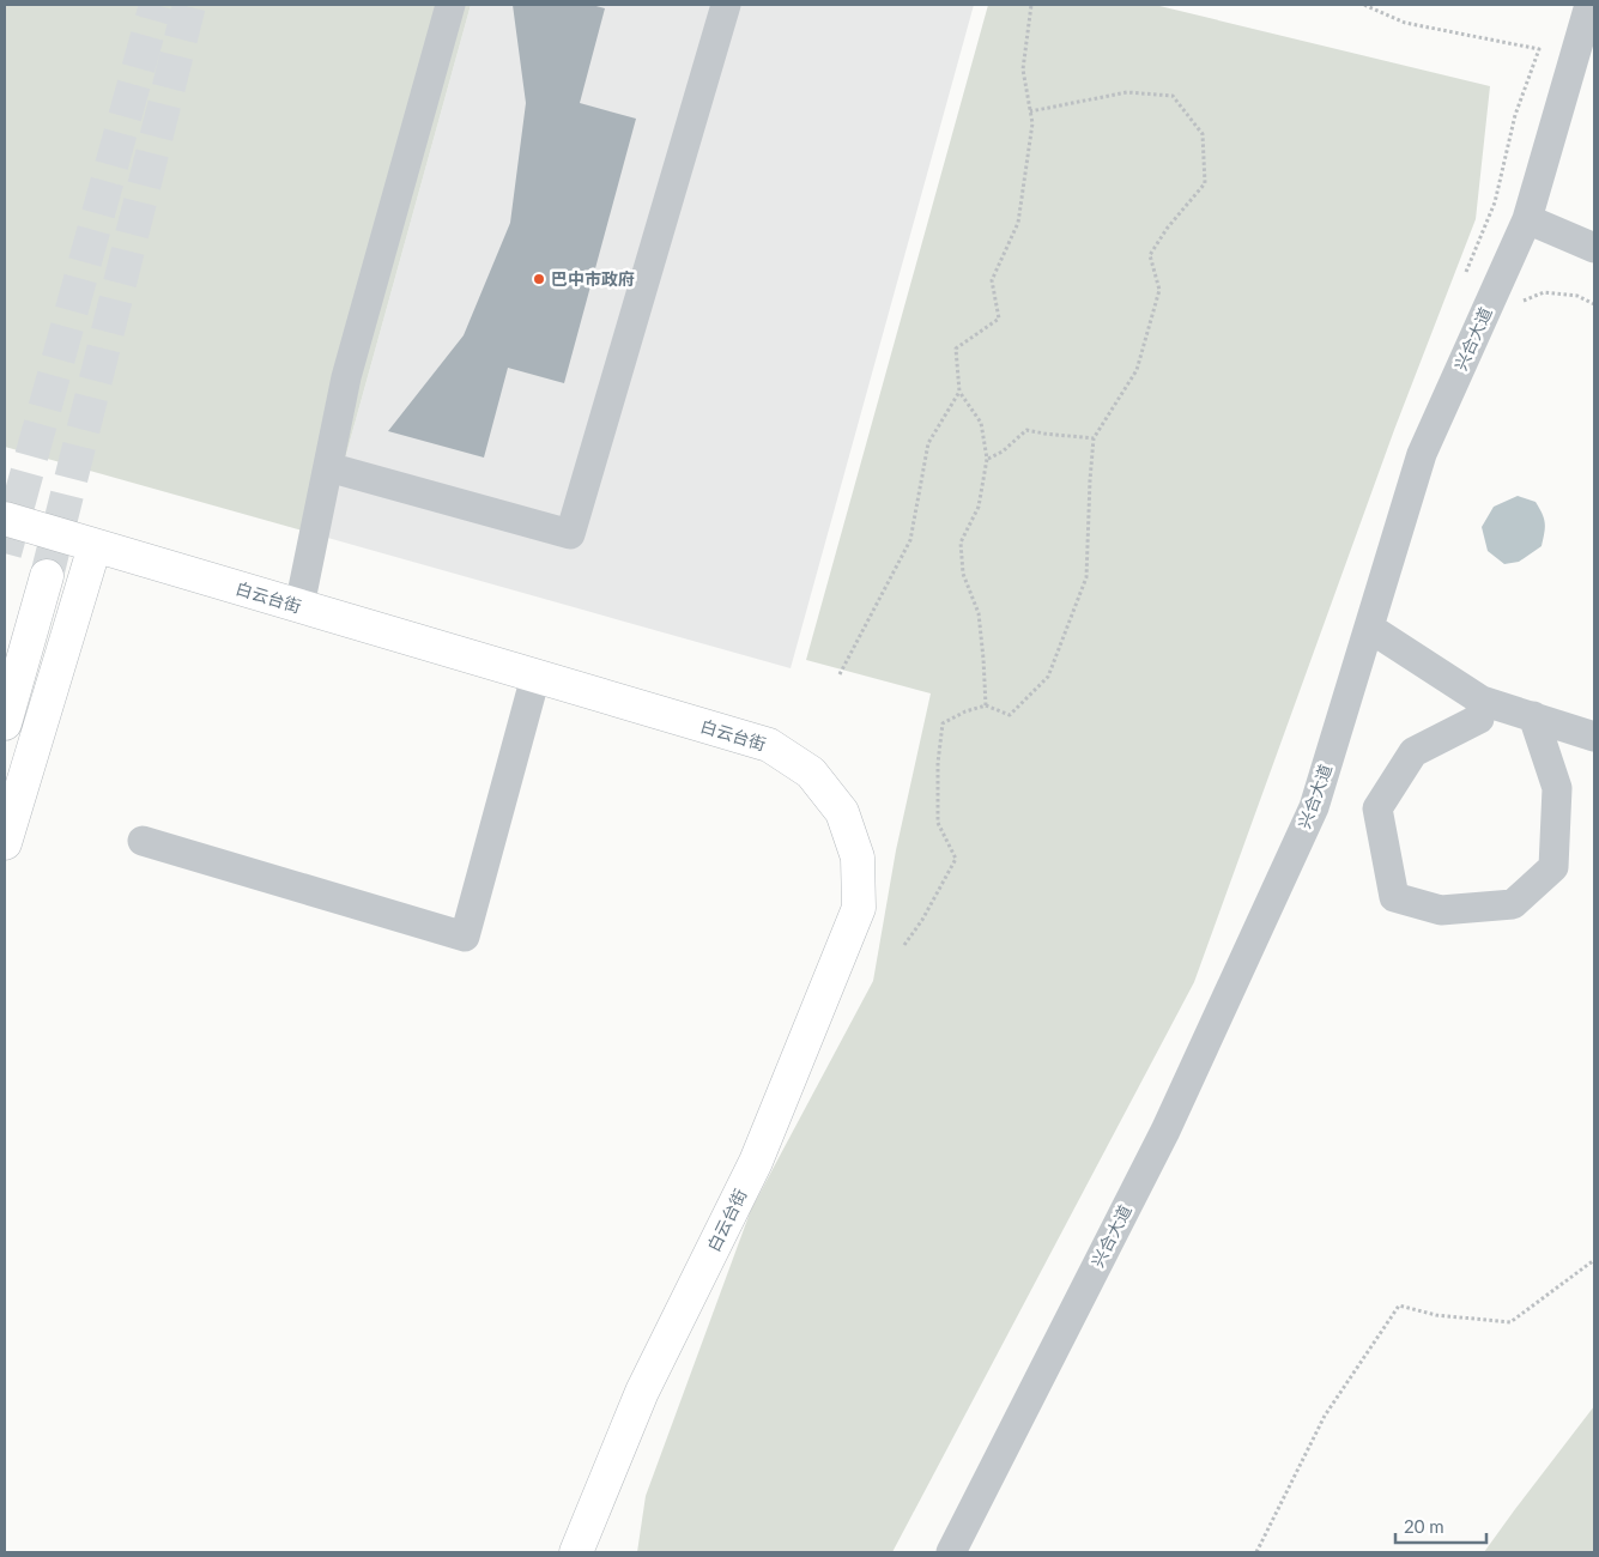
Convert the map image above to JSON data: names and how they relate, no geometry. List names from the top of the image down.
{
  "streets": {
    "main road": ["白云台街"],
    "street": ["兴合大道"]
  },
  "places": ["巴中市政府"],
  "scale_bar": "20 m"
}
